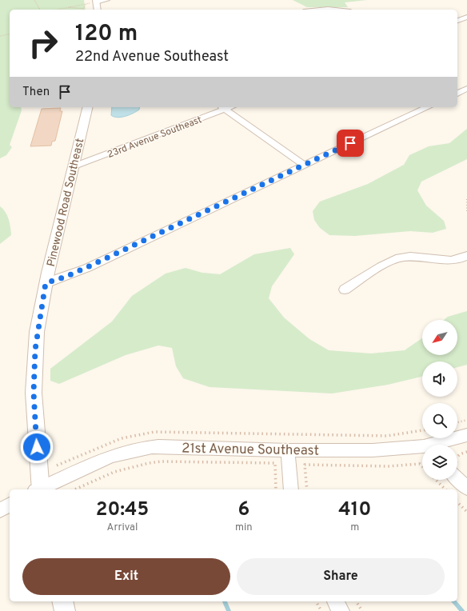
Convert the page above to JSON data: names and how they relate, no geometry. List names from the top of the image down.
{
  "streets": {
    "street": ["23rd Avenue Southeast", "Pinewood Road Southeast", "21st Avenue Southeast"]
  },
  "crossings": [
    ["23rd Avenue Southeast", "Pinewood Road Southeast"]
  ],
  "north": "bottom left",
  "page": {
    "turn": ["120 m", "22nd Avenue Southeast"],
    "then": "Then",
    "eta": [
      "20:45",
      "Arrival",
      "6",
      "min",
      "410",
      "m"
    ],
    "buttons": ["Exit", "Share"]
  }
}
